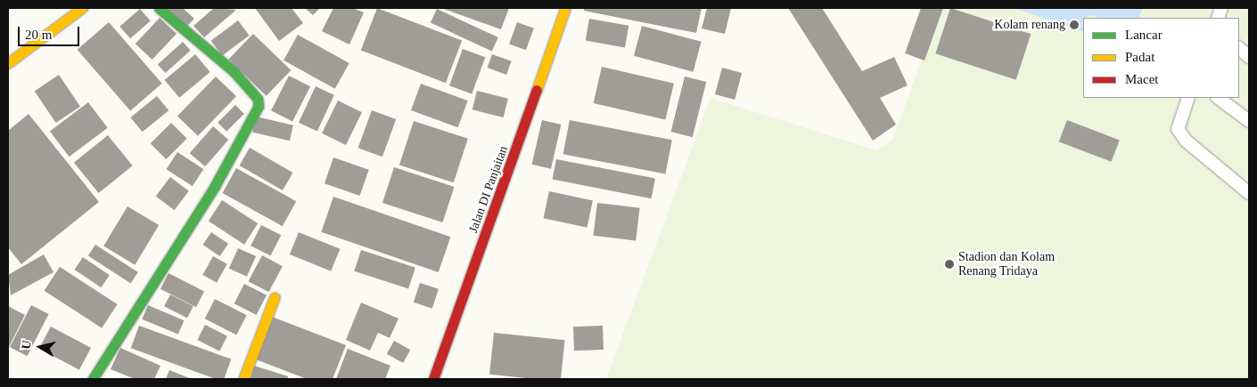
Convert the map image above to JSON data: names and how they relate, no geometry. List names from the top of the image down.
{
  "streets": {
    "street": ["Jalan DI Panjaitan"]
  },
  "places": ["Kolam renang", "Stadion dan Kolam Renang Tridaya"],
  "legend": ["Lancar", "Padat", "Macet"],
  "scale_bar": "20 m",
  "north": "left"
}
